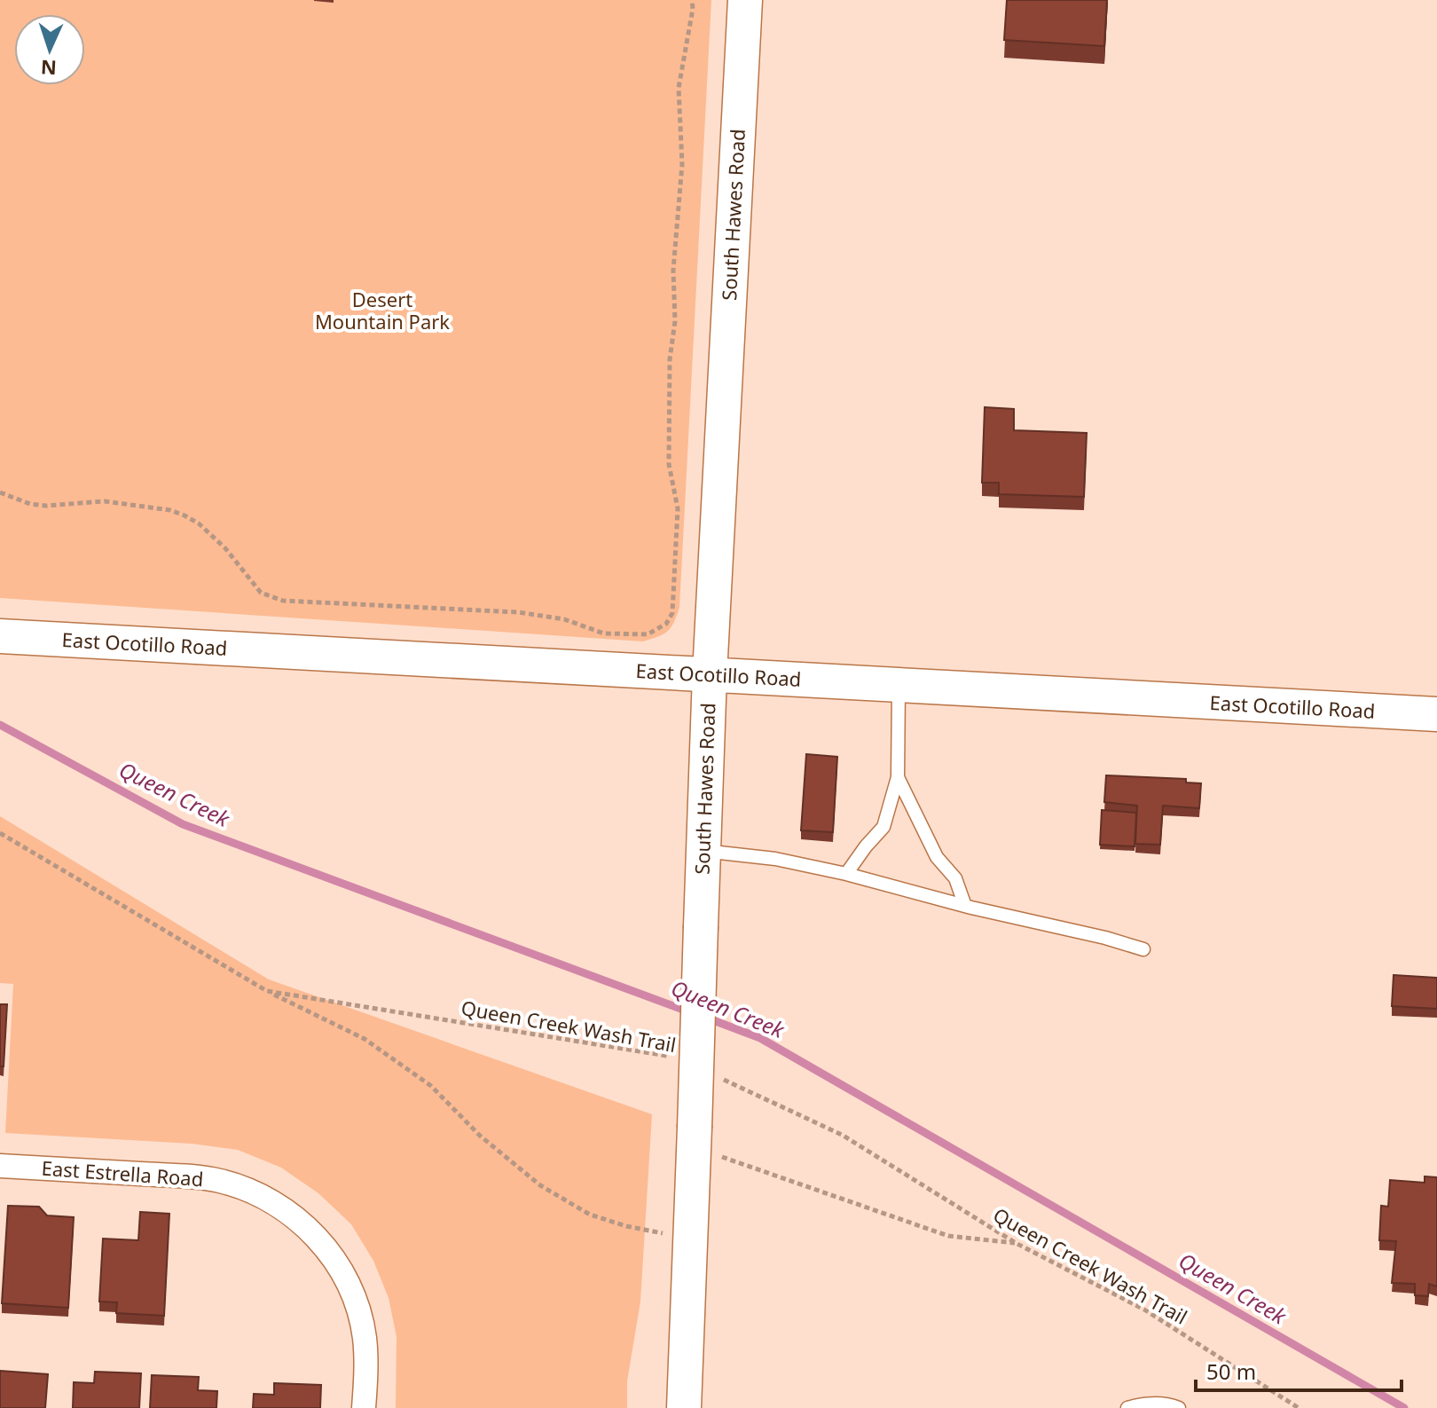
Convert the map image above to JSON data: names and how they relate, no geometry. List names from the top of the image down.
{
  "streets": {
    "main road": ["South Hawes Road", "East Ocotillo Road"],
    "street": ["East Estrella Road"],
    "path": ["Queen Creek Wash Trail"]
  },
  "crossings": [
    ["South Hawes Road", "East Ocotillo Road"]
  ],
  "water": ["Queen Creek"],
  "parks": ["Desert Mountain Park"],
  "scale_bar": "50 m",
  "north": "bottom"
}
